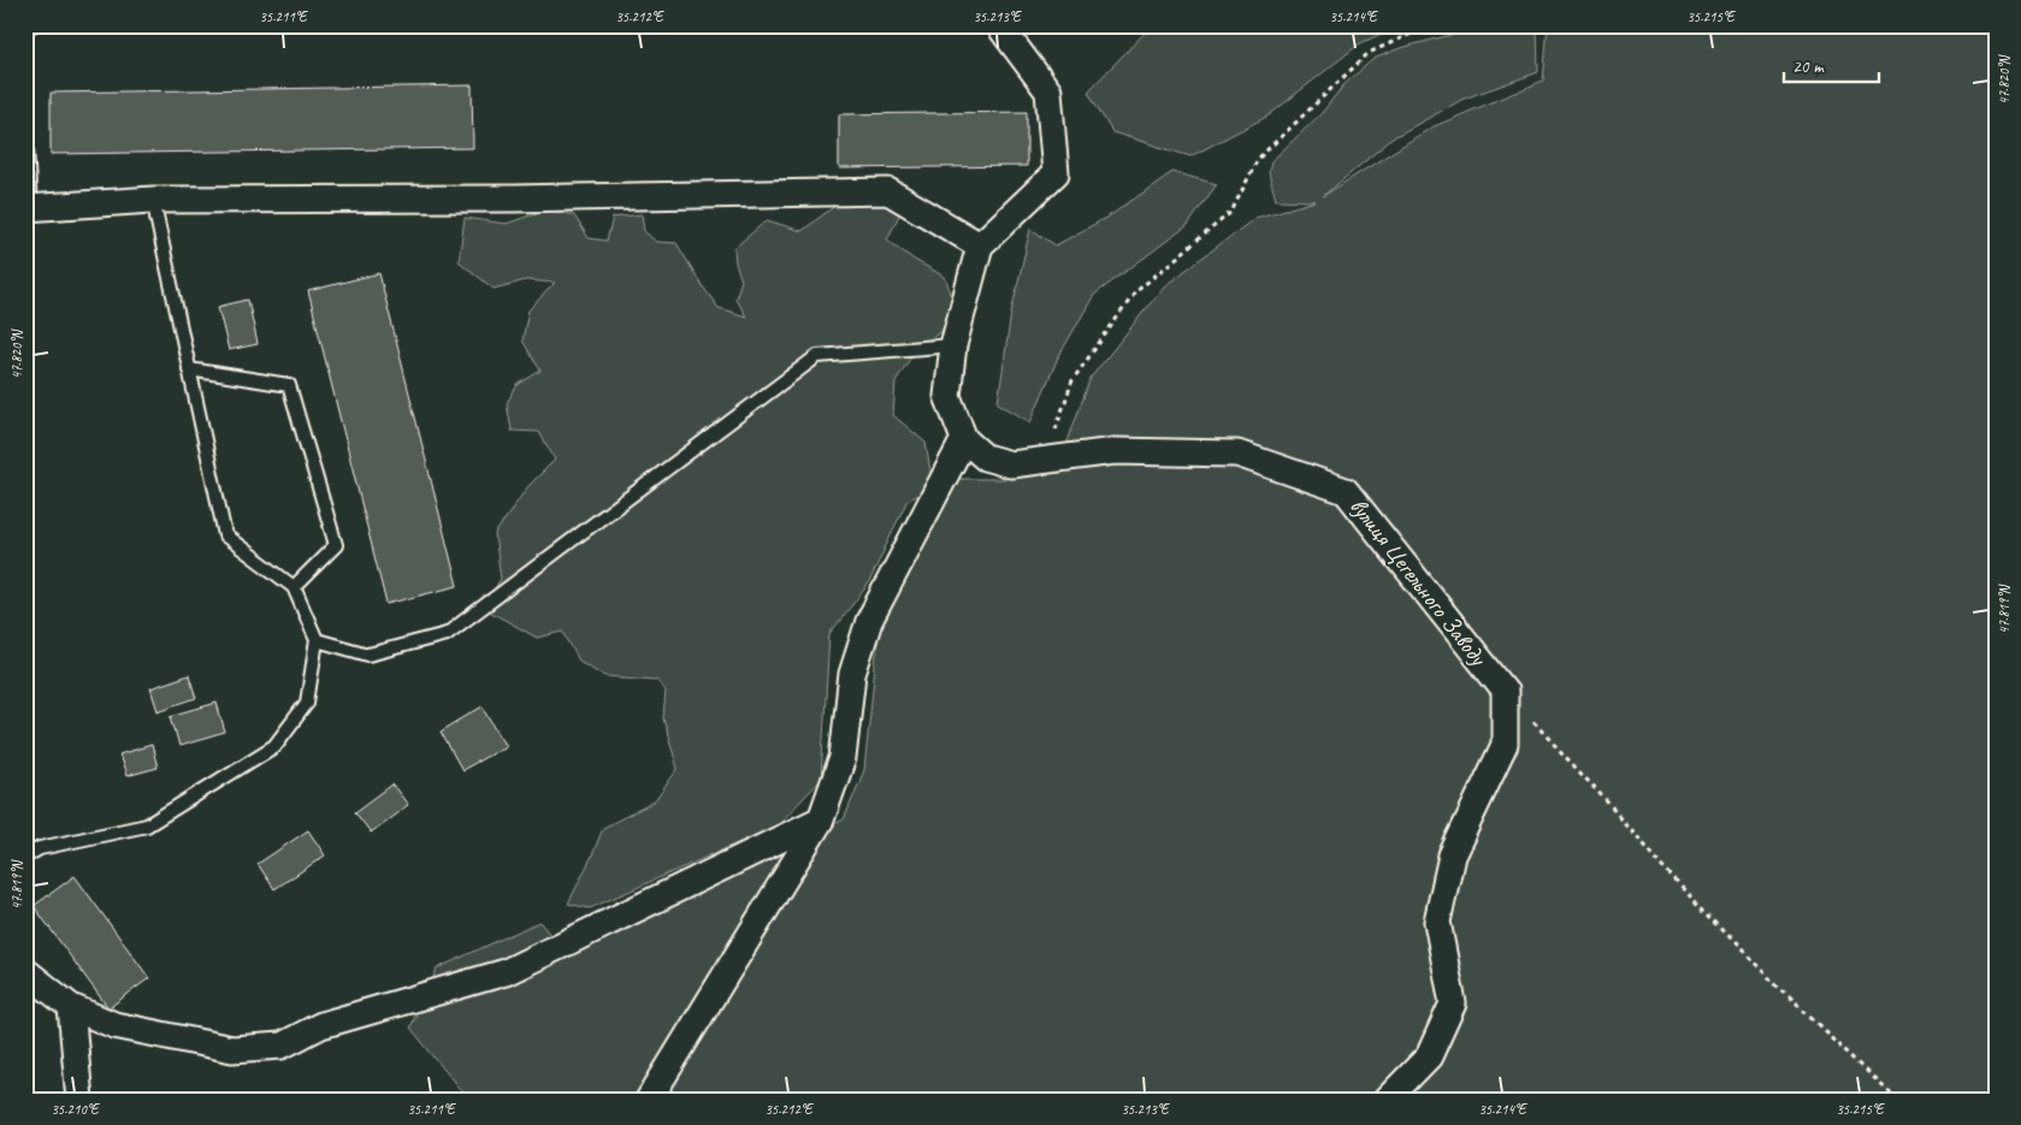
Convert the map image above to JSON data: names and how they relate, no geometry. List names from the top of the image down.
{
  "streets": {
    "street": ["вулиця Цегельного Заводу"]
  },
  "scale_bar": "20 m",
  "coordinates": [
    "35.211°E",
    "35.212°E",
    "35.213°E",
    "35.214°E",
    "35.215°E",
    "47.820°N",
    "47.819°N",
    "35.210°E"
  ]
}
